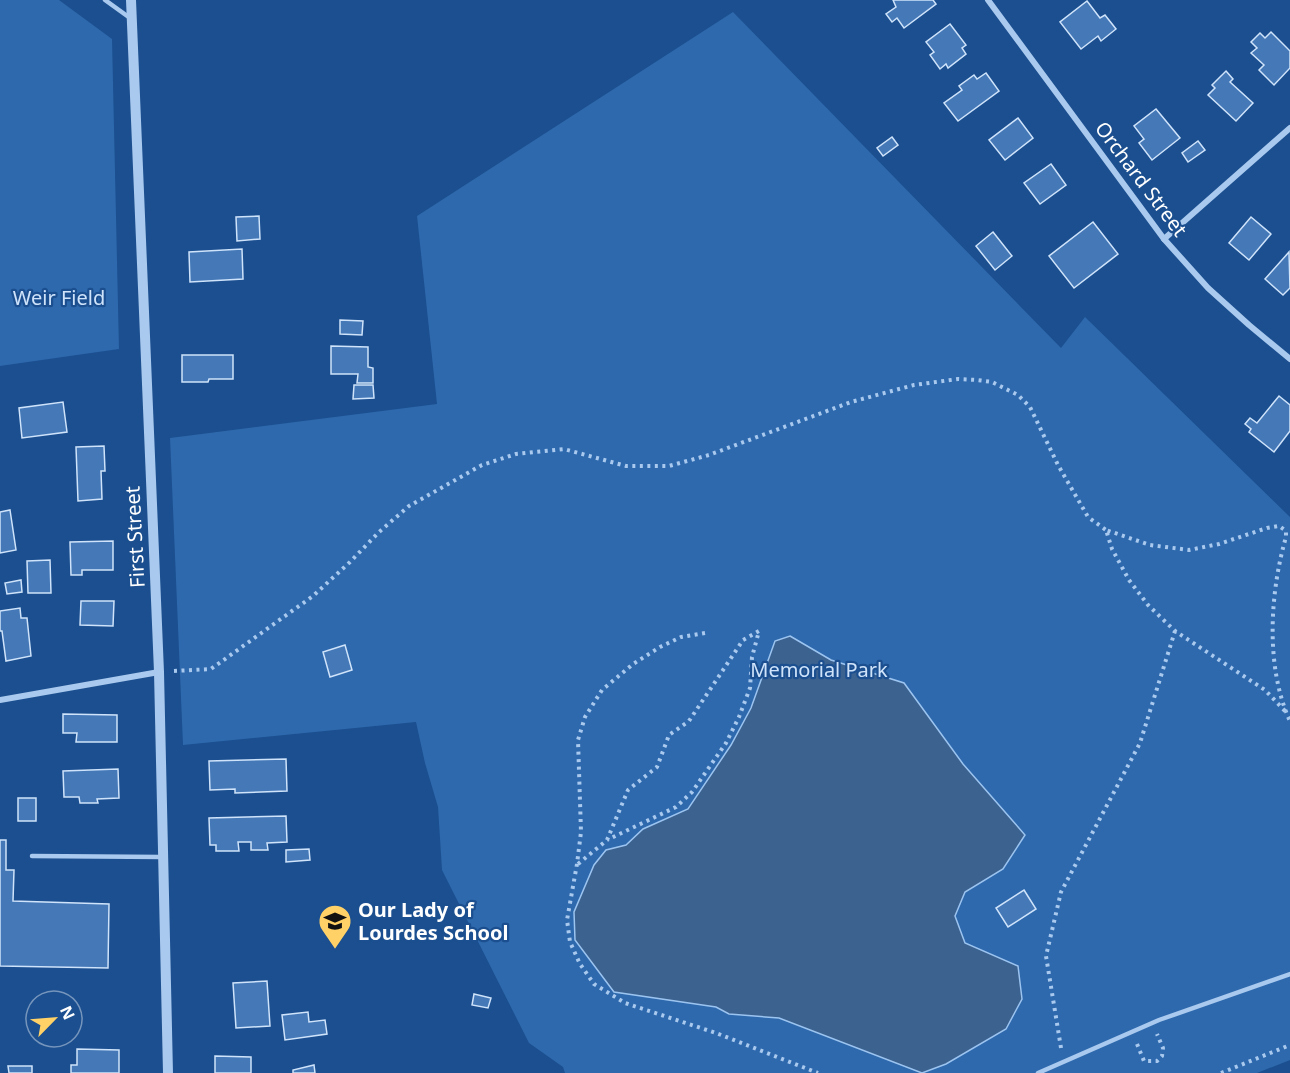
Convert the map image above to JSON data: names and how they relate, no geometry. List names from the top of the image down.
{
  "streets": {
    "street": ["Orchard Street", "First Street"]
  },
  "parks": ["Weir Field", "Memorial Park"],
  "places": {
    "school or university": ["Our Lady of Lourdes School"]
  },
  "north": "top right"
}
